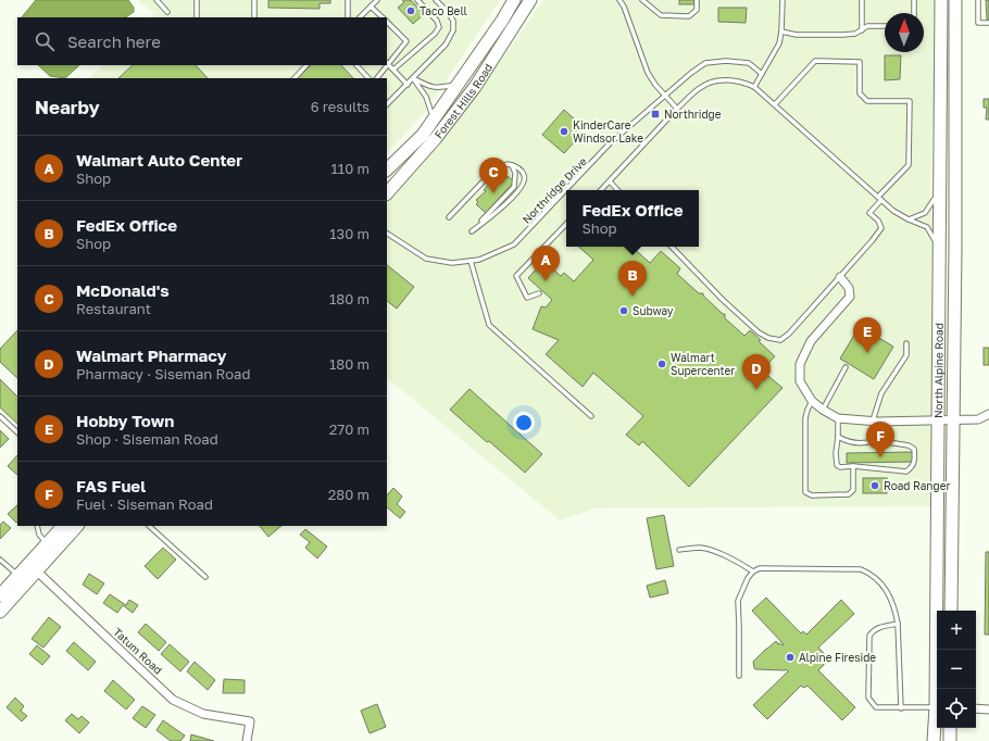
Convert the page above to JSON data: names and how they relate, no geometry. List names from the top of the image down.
{
  "streets": {
    "main road": ["Forest Hills Road", "North Alpine Road"],
    "street": ["Tatum Road"],
    "lane": ["Northridge Drive"]
  },
  "places": {
    "other": [
      "Taco Bell",
      "KinderCare Windsor Lake",
      "Subway",
      "Walmart Supercenter",
      "Road Ranger",
      "Alpine Fireside"
    ],
    "transit": ["Northridge"]
  },
  "north": "top",
  "page": {
    "search": "Search here",
    "heading": ["Nearby", "6 results"],
    "list": [
      {
        "mark": "A",
        "name": "Walmart Auto Center",
        "note": "Shop",
        "value": "110 m"
      },
      {
        "mark": "B",
        "name": "FedEx Office",
        "note": "Shop",
        "value": "130 m"
      },
      {
        "mark": "C",
        "name": "McDonald's",
        "note": "Restaurant",
        "value": "180 m"
      },
      {
        "mark": "D",
        "name": "Walmart Pharmacy",
        "note": "Pharmacy · Siseman Road",
        "value": "180 m"
      },
      {
        "mark": "E",
        "name": "Hobby Town",
        "note": "Shop · Siseman Road",
        "value": "270 m"
      },
      {
        "mark": "F",
        "name": "FAS Fuel",
        "note": "Fuel · Siseman Road",
        "value": "280 m"
      }
    ],
    "pins": [
      "C",
      "A",
      "B",
      "E",
      "D",
      "F"
    ],
    "popup": ["FedEx Office", "Shop"],
    "map_buttons": ["+", "−"]
  }
}
